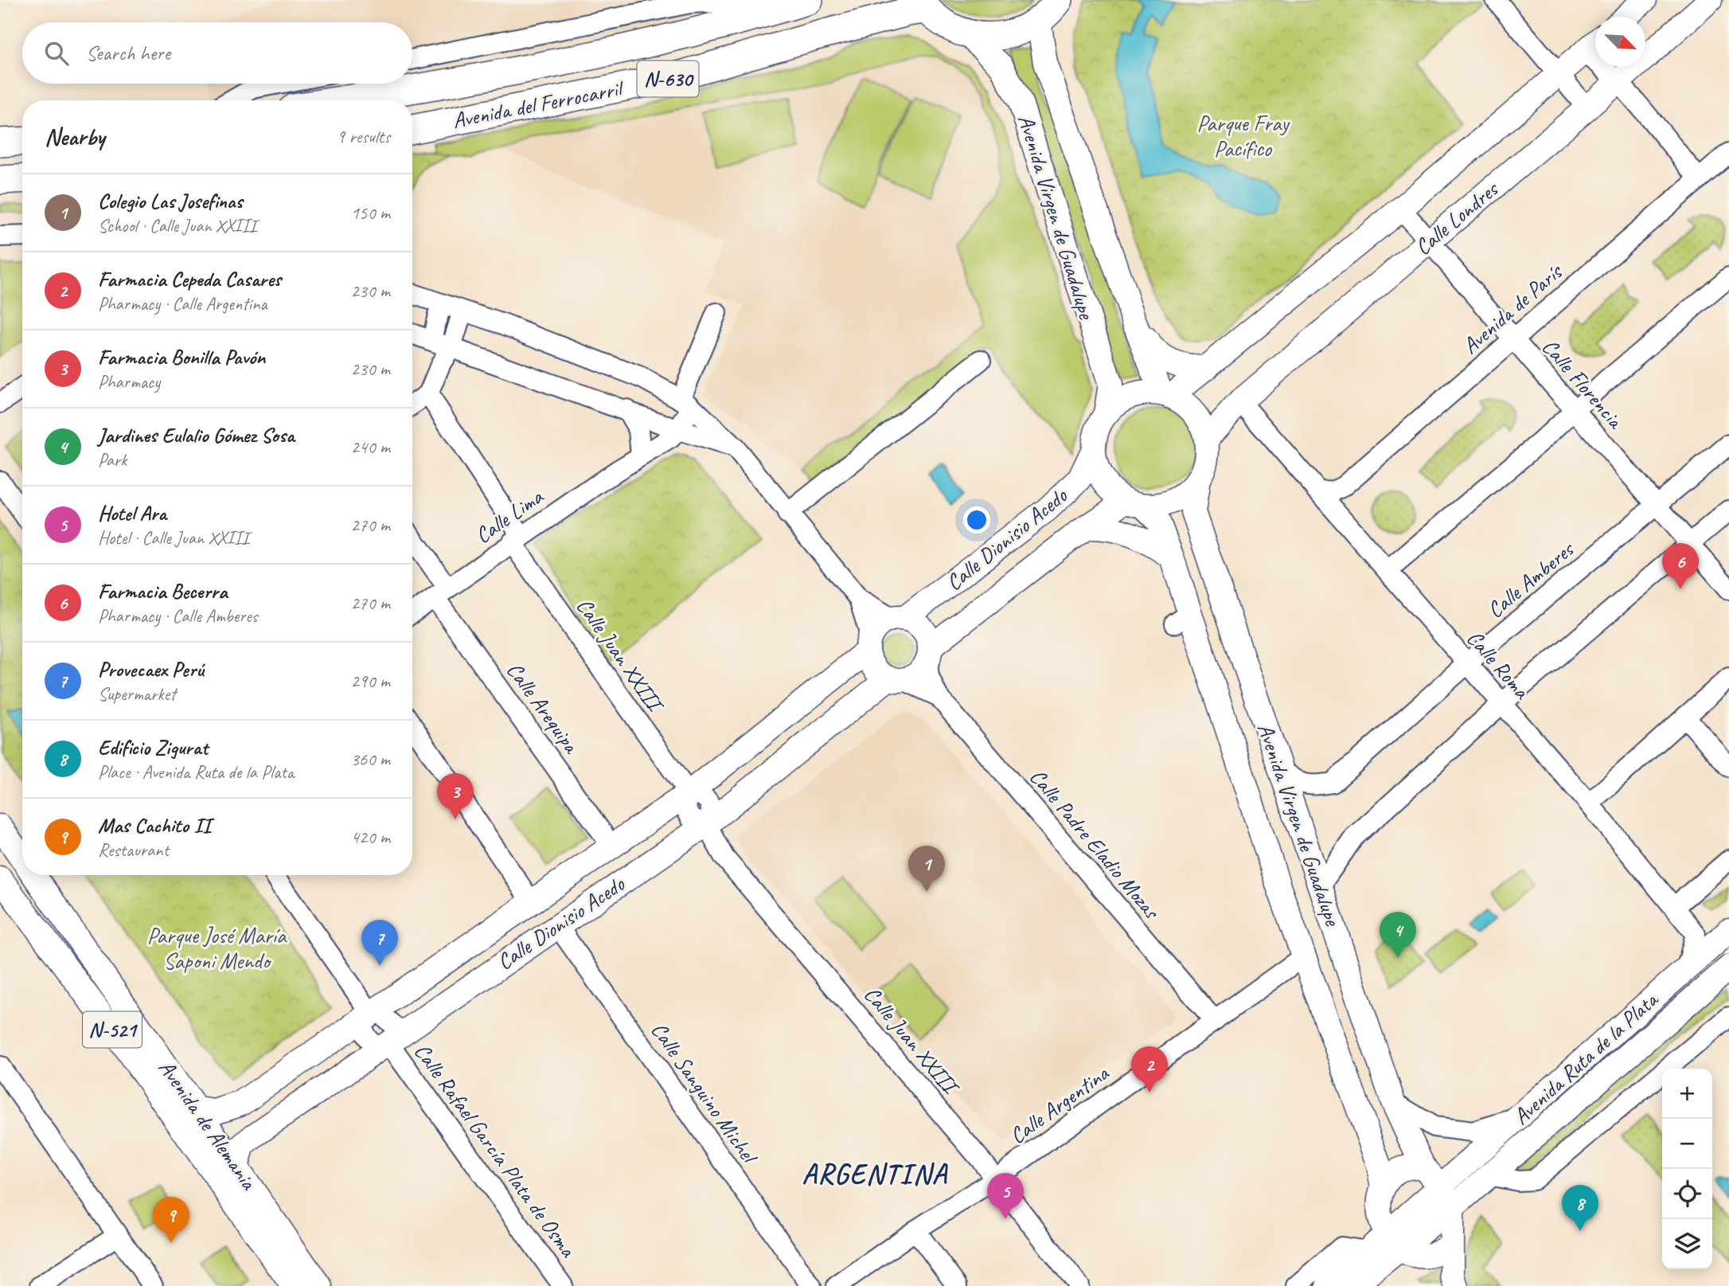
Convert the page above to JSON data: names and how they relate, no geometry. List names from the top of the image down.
{
  "streets": {
    "highway": ["N-630", "Avenida del Ferrocarril"],
    "main road": [
      "Avenida Virgen de Guadalupe",
      "Calle Londres",
      "Calle Dionisio Acedo",
      "N-521",
      "Avenida Ruta de la Plata",
      "Avenida de Alemania"
    ],
    "street": [
      "Avenida de París",
      "Calle Florencia",
      "Calle Lima",
      "Calle Amberes",
      "Calle Juan XXIII",
      "Calle Roma",
      "Calle Arequipa",
      "Calle Padre Eladio Mozas",
      "Calle Sanguino Michel",
      "Calle Argentina",
      "Calle Rafael García Plata de Osma"
    ]
  },
  "crossings": [
    ["N-630", "Avenida del Ferrocarril"],
    ["N-630", "Avenida Virgen de Guadalupe"],
    ["Avenida Virgen de Guadalupe", "Calle Londres"],
    ["Avenida Virgen de Guadalupe", "Calle Dionisio Acedo"],
    ["Avenida Virgen de Guadalupe", "Calle Amberes"],
    ["Avenida Virgen de Guadalupe", "Avenida Ruta de la Plata"],
    ["Avenida Virgen de Guadalupe", "Calle Argentina"],
    ["Calle Londres", "Calle Florencia"],
    ["Calle Londres", "Calle Dionisio Acedo"],
    ["Calle Londres", "Calle Roma"],
    ["Avenida de París", "Calle Florencia"],
    ["Avenida de París", "Calle Roma"],
    ["Calle Florencia", "Calle Amberes"],
    ["Calle Lima", "Calle Juan XXIII"],
    ["Calle Lima", "Calle Arequipa"],
    ["Calle Dionisio Acedo", "Calle Juan XXIII"],
    ["Calle Dionisio Acedo", "Calle Arequipa"],
    ["Calle Dionisio Acedo", "Calle Padre Eladio Mozas"],
    ["Calle Dionisio Acedo", "Calle Sanguino Michel"],
    ["Calle Dionisio Acedo", "Avenida de Alemania"],
    ["Calle Dionisio Acedo", "Calle Rafael García Plata de Osma"],
    ["Calle Amberes", "Calle Roma"],
    ["Calle Juan XXIII", "Calle Argentina"],
    ["Calle Roma", "Avenida Ruta de la Plata"],
    ["Calle Padre Eladio Mozas", "Calle Argentina"]
  ],
  "districts": ["ARGENTINA"],
  "parks": ["Parque Fray Pacífico", "Parque José María Saponi Mendo"],
  "north": "bottom right",
  "page": {
    "search": "Search here",
    "heading": ["Nearby", "9 results"],
    "list": [
      {
        "mark": "1",
        "name": "Colegio Las Josefinas",
        "note": "School · Calle Juan XXIII",
        "value": "150 m"
      },
      {
        "mark": "2",
        "name": "Farmacia Cepeda Casares",
        "note": "Pharmacy · Calle Argentina",
        "value": "230 m"
      },
      {
        "mark": "3",
        "name": "Farmacia Bonilla Pavón",
        "note": "Pharmacy",
        "value": "230 m"
      },
      {
        "mark": "4",
        "name": "Jardines Eulalio Gómez Sosa",
        "note": "Park",
        "value": "240 m"
      },
      {
        "mark": "5",
        "name": "Hotel Ara",
        "note": "Hotel · Calle Juan XXIII",
        "value": "270 m"
      },
      {
        "mark": "6",
        "name": "Farmacia Becerra",
        "note": "Pharmacy · Calle Amberes",
        "value": "270 m"
      },
      {
        "mark": "7",
        "name": "Provecaex Perú",
        "note": "Supermarket",
        "value": "290 m"
      },
      {
        "mark": "8",
        "name": "Edificio Zigurat",
        "note": "Place · Avenida Ruta de la Plata",
        "value": "360 m"
      },
      {
        "mark": "9",
        "name": "Mas Cachito II",
        "note": "Restaurant",
        "value": "420 m"
      }
    ],
    "pins": [
      "6",
      "3",
      "1",
      "4",
      "7",
      "2",
      "5",
      "8",
      "9"
    ],
    "map_buttons": ["+", "−"]
  }
}
